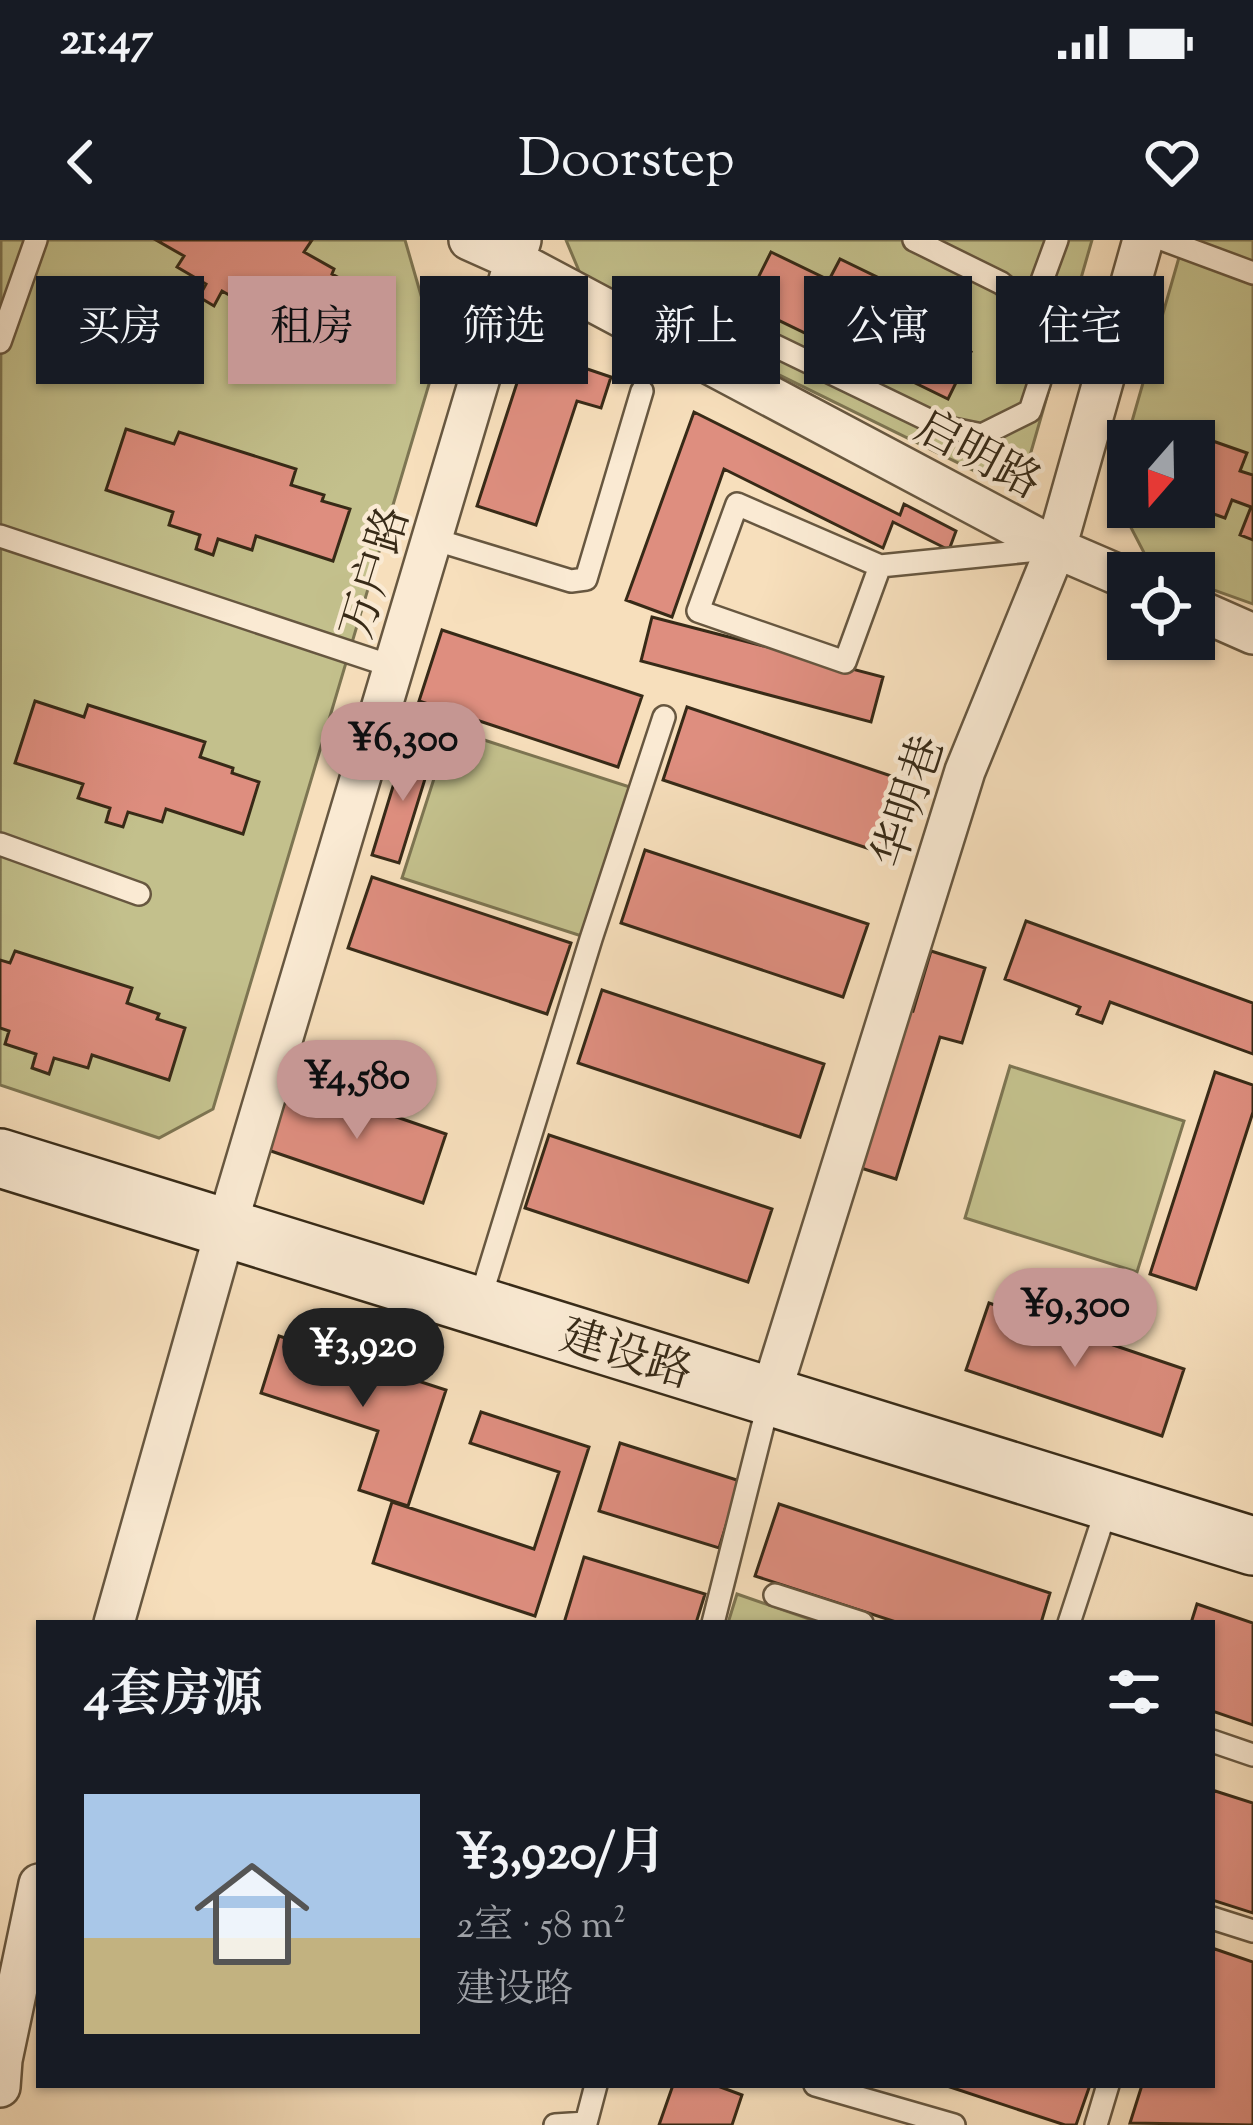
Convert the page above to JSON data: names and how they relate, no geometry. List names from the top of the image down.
{
  "streets": {
    "street": [
      "启明路",
      "万户路",
      "华明巷",
      "建设路"
    ]
  },
  "crossings": [
    ["启明路", "万户路"],
    ["启明路", "华明巷"],
    ["万户路", "建设路"],
    ["华明巷", "建设路"]
  ],
  "north": "bottom",
  "page": {
    "status": "21:47",
    "header": "Doorstep",
    "chip": [
      "买房",
      "租房",
      "筛选",
      "新上",
      "公寓",
      "住宅"
    ],
    "price": [
      "¥6,300",
      "¥4,580",
      "¥9,300",
      "¥3,920"
    ],
    "heading": "4套房源",
    "list": [
      {
        "name": "¥3,920/月",
        "note": "2室 · 58 m² · 建设路"
      }
    ]
  }
}
